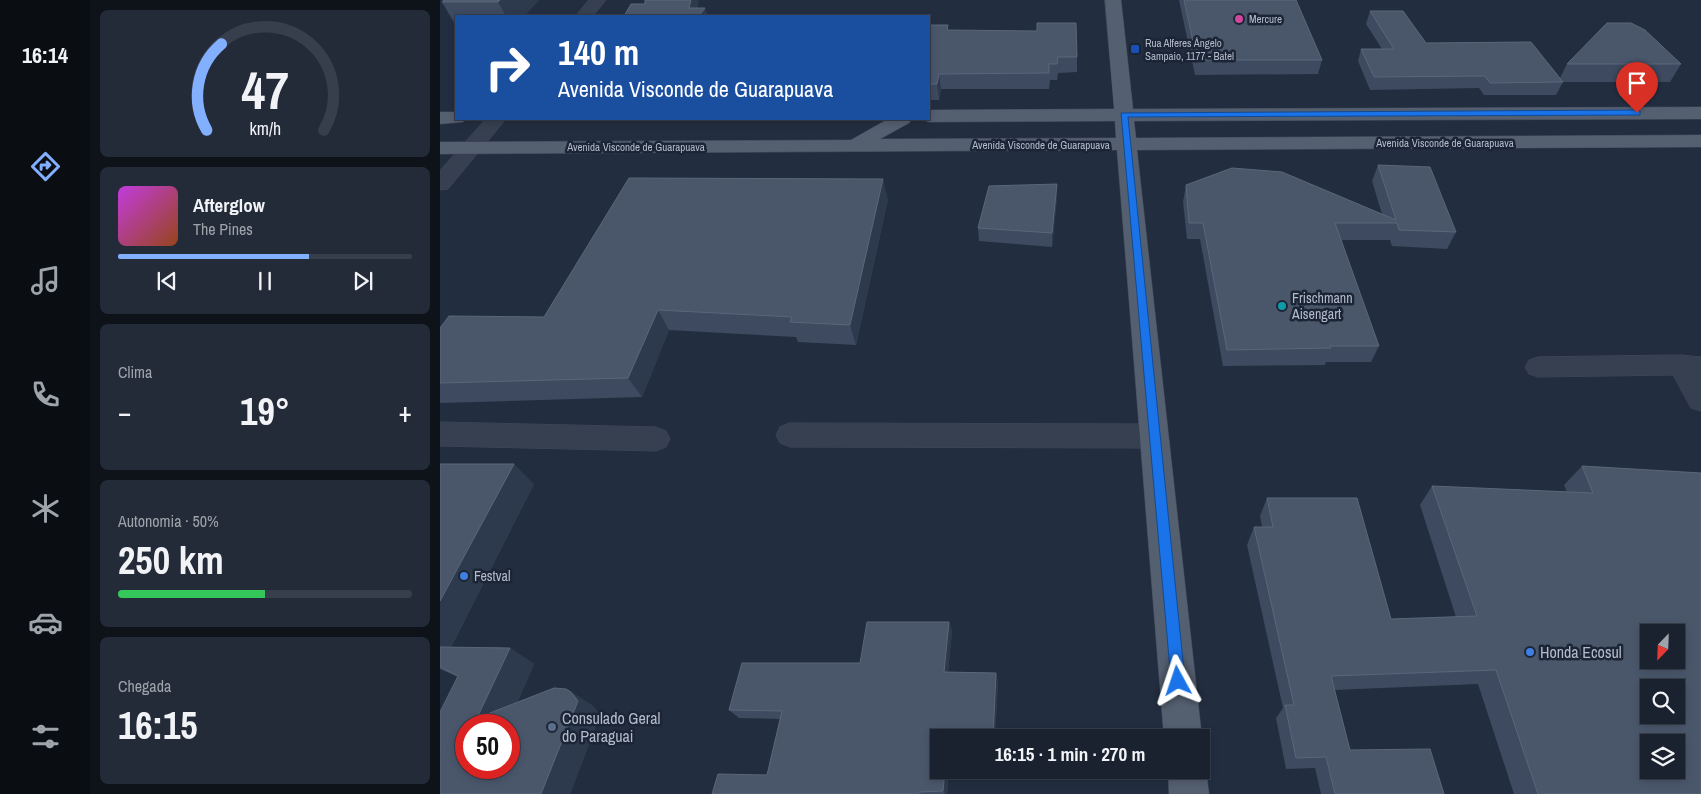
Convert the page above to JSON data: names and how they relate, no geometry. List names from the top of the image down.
{
  "streets": {
    "main road": ["Avenida Visconde de Guarapuava"]
  },
  "places": {
    "other": [
      "Mercure",
      "Frischmann Aisengart",
      "Festval",
      "Honda Ecosul",
      "Consulado Geral do Paraguai"
    ],
    "transit": ["Rua Alferes Ângelo Sampaio, 1177 - Batel"]
  },
  "north": "bottom left",
  "page": {
    "tabs": "16:14",
    "turn": ["140 m", "Avenida Visconde de Guarapuava"],
    "song": ["Afterglow", "The Pines"],
    "tile": [
      "Clima",
      ["Autonomia · 50%", "250 km"],
      ["Chegada", "16:15"]
    ],
    "heat": ["−", "19°", "+"],
    "limit": "50",
    "trip": "16:15 · 1 min · 270 m",
    "gauge": ["47", "km/h"]
  }
}
